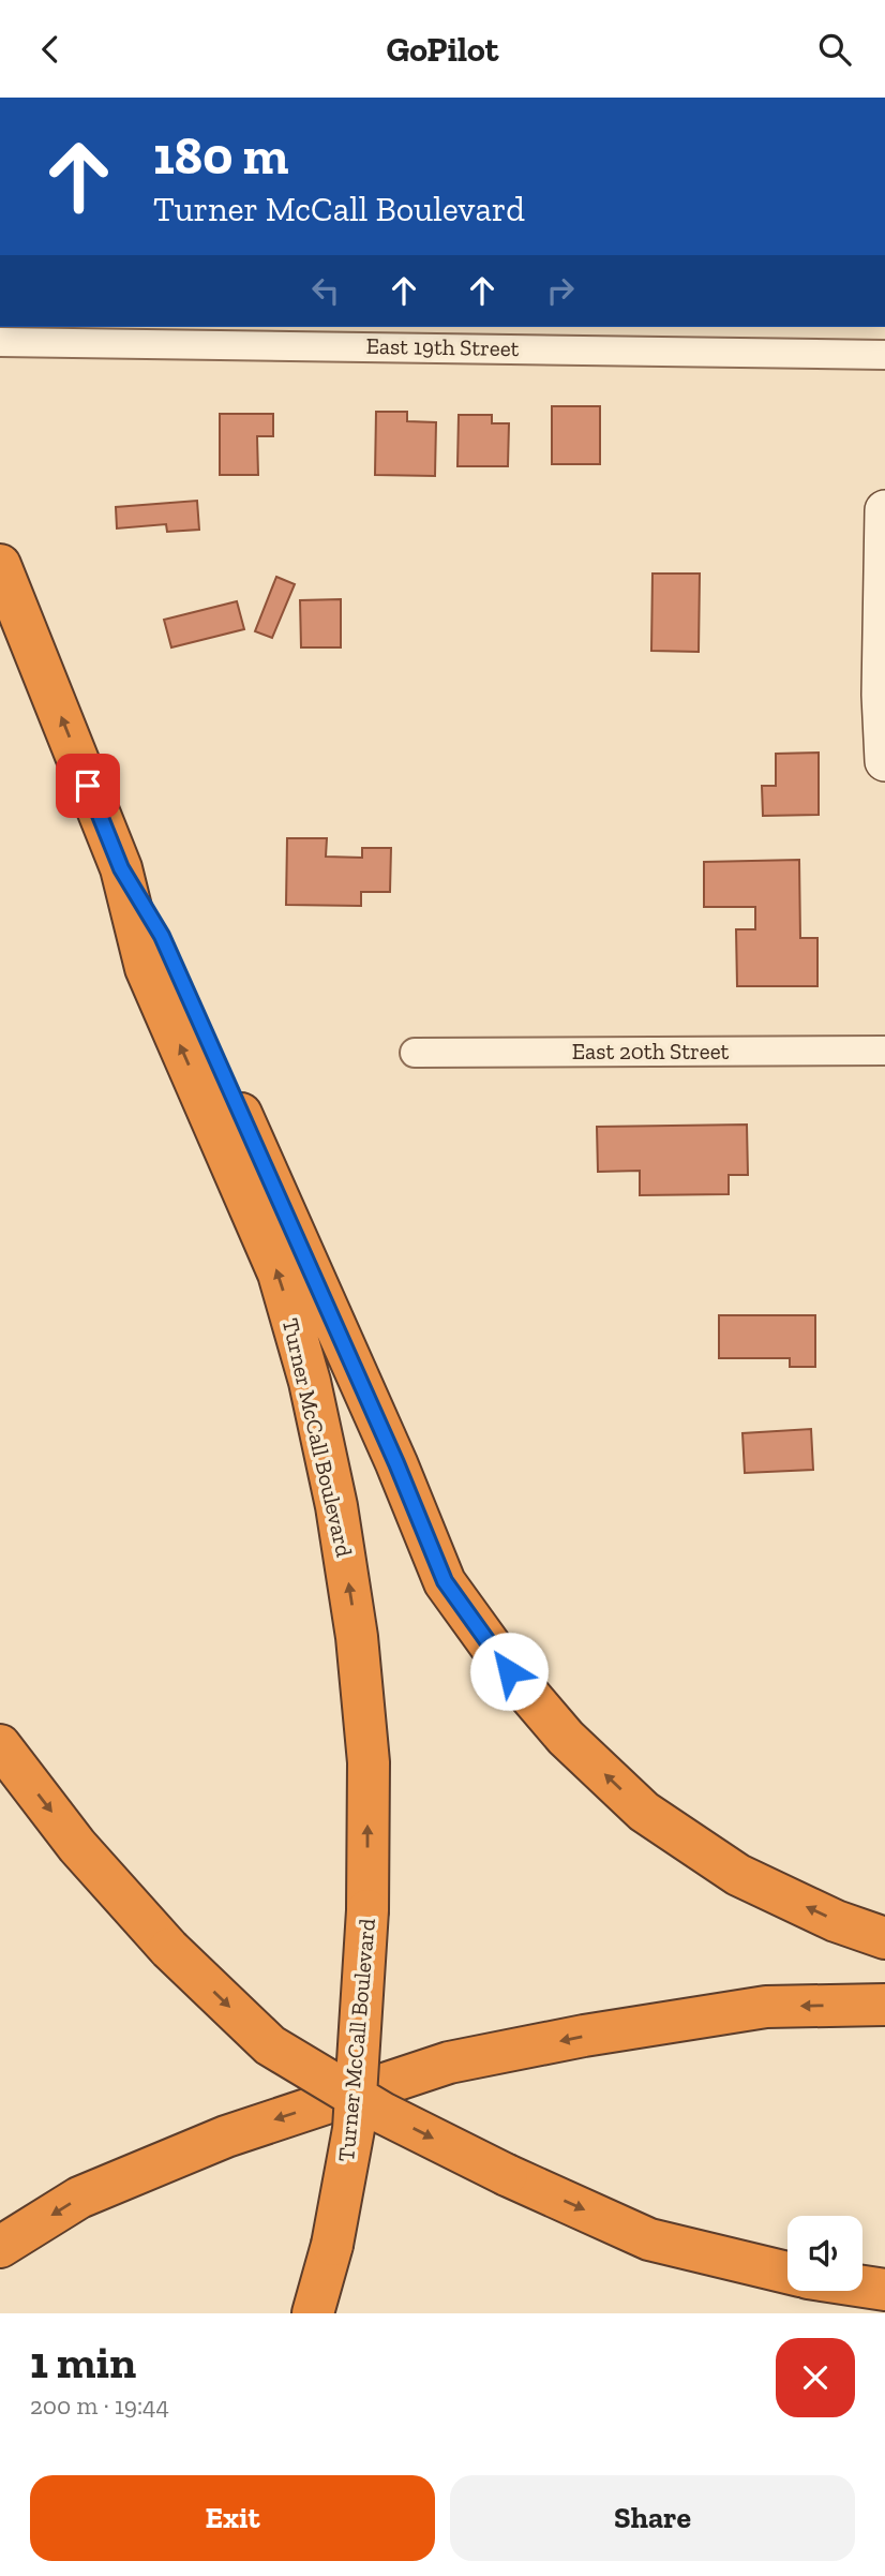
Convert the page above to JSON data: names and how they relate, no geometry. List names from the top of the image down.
{
  "streets": {
    "highway": ["Turner McCall Boulevard"],
    "street": ["East 19th Street", "East 20th Street"]
  },
  "one_way": ["Turner McCall Boulevard"],
  "page": {
    "header": "GoPilot",
    "turn": ["180 m", "Turner McCall Boulevard"],
    "heading": ["1 min", "200 m · 19:44"],
    "buttons": ["Exit", "Share"]
  }
}
